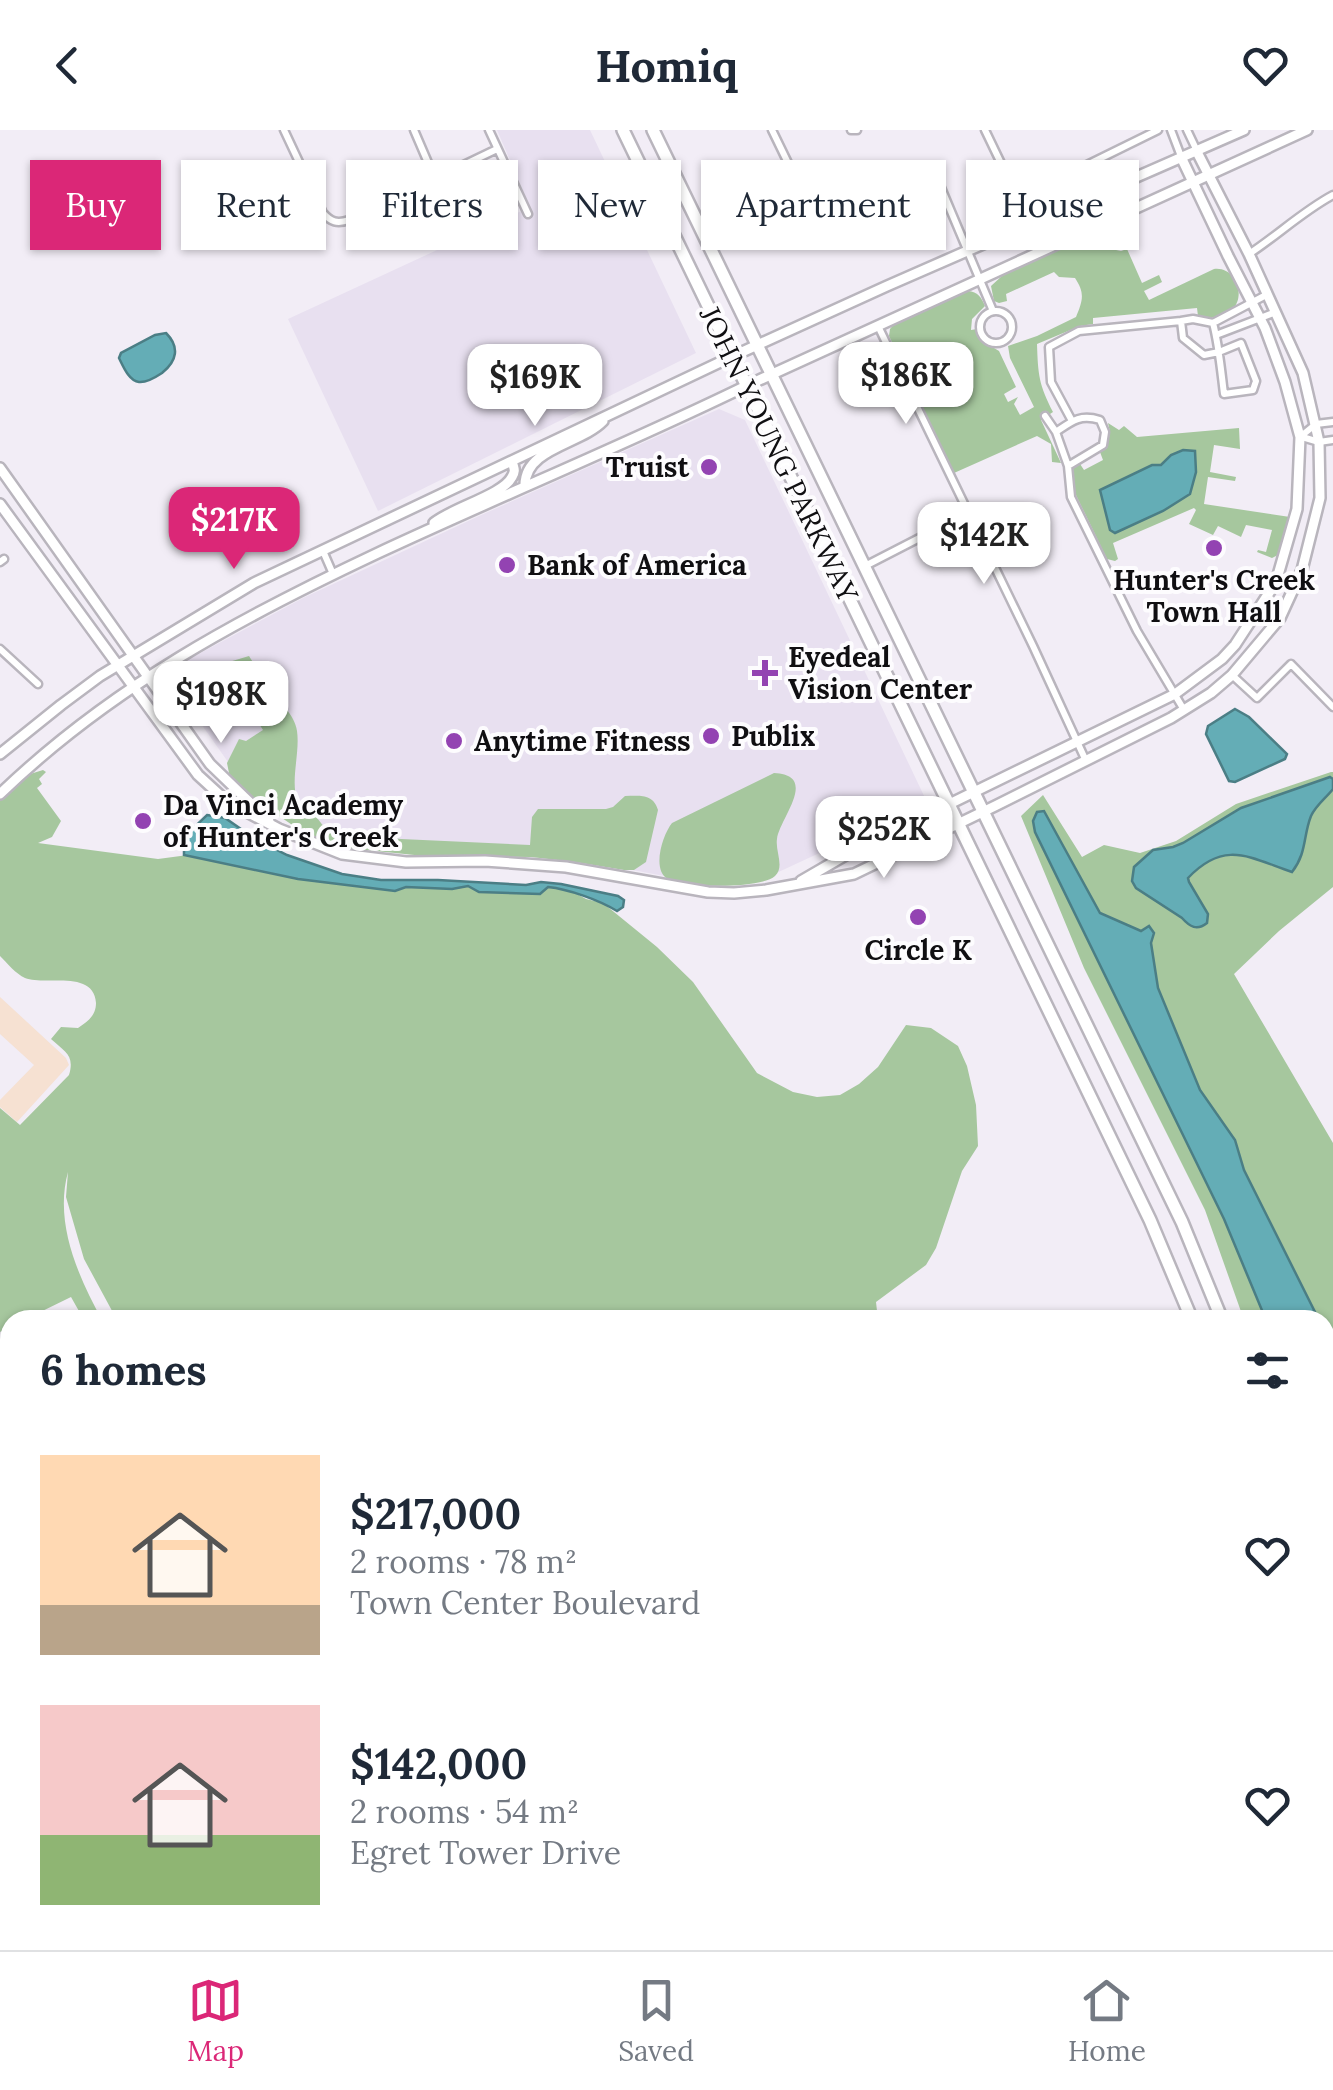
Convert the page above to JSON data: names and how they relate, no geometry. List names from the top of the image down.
{
  "streets": {
    "highway": ["JOHN YOUNG PARKWAY"]
  },
  "places": {
    "other": [
      "Truist",
      "Hunter's Creek Town Hall",
      "Bank of America",
      "Publix",
      "Anytime Fitness",
      "Da Vinci Academy of Hunter's Creek",
      "Circle K"
    ],
    "health": ["Eyedeal Vision Center"]
  },
  "page": {
    "header": "Homiq",
    "chip": [
      "Buy",
      "Rent",
      "Filters",
      "New",
      "Apartment",
      "House"
    ],
    "price": [
      "$186K",
      "$169K",
      "$217K",
      "$142K",
      "$198K",
      "$252K"
    ],
    "heading": "6 homes",
    "list": [
      {
        "name": "$217,000",
        "note": "2 rooms · 78 m² · Town Center Boulevard"
      },
      {
        "name": "$142,000",
        "note": "2 rooms · 54 m² · Egret Tower Drive"
      }
    ],
    "tabs": ["Map", "Saved", "Home"]
  }
}
